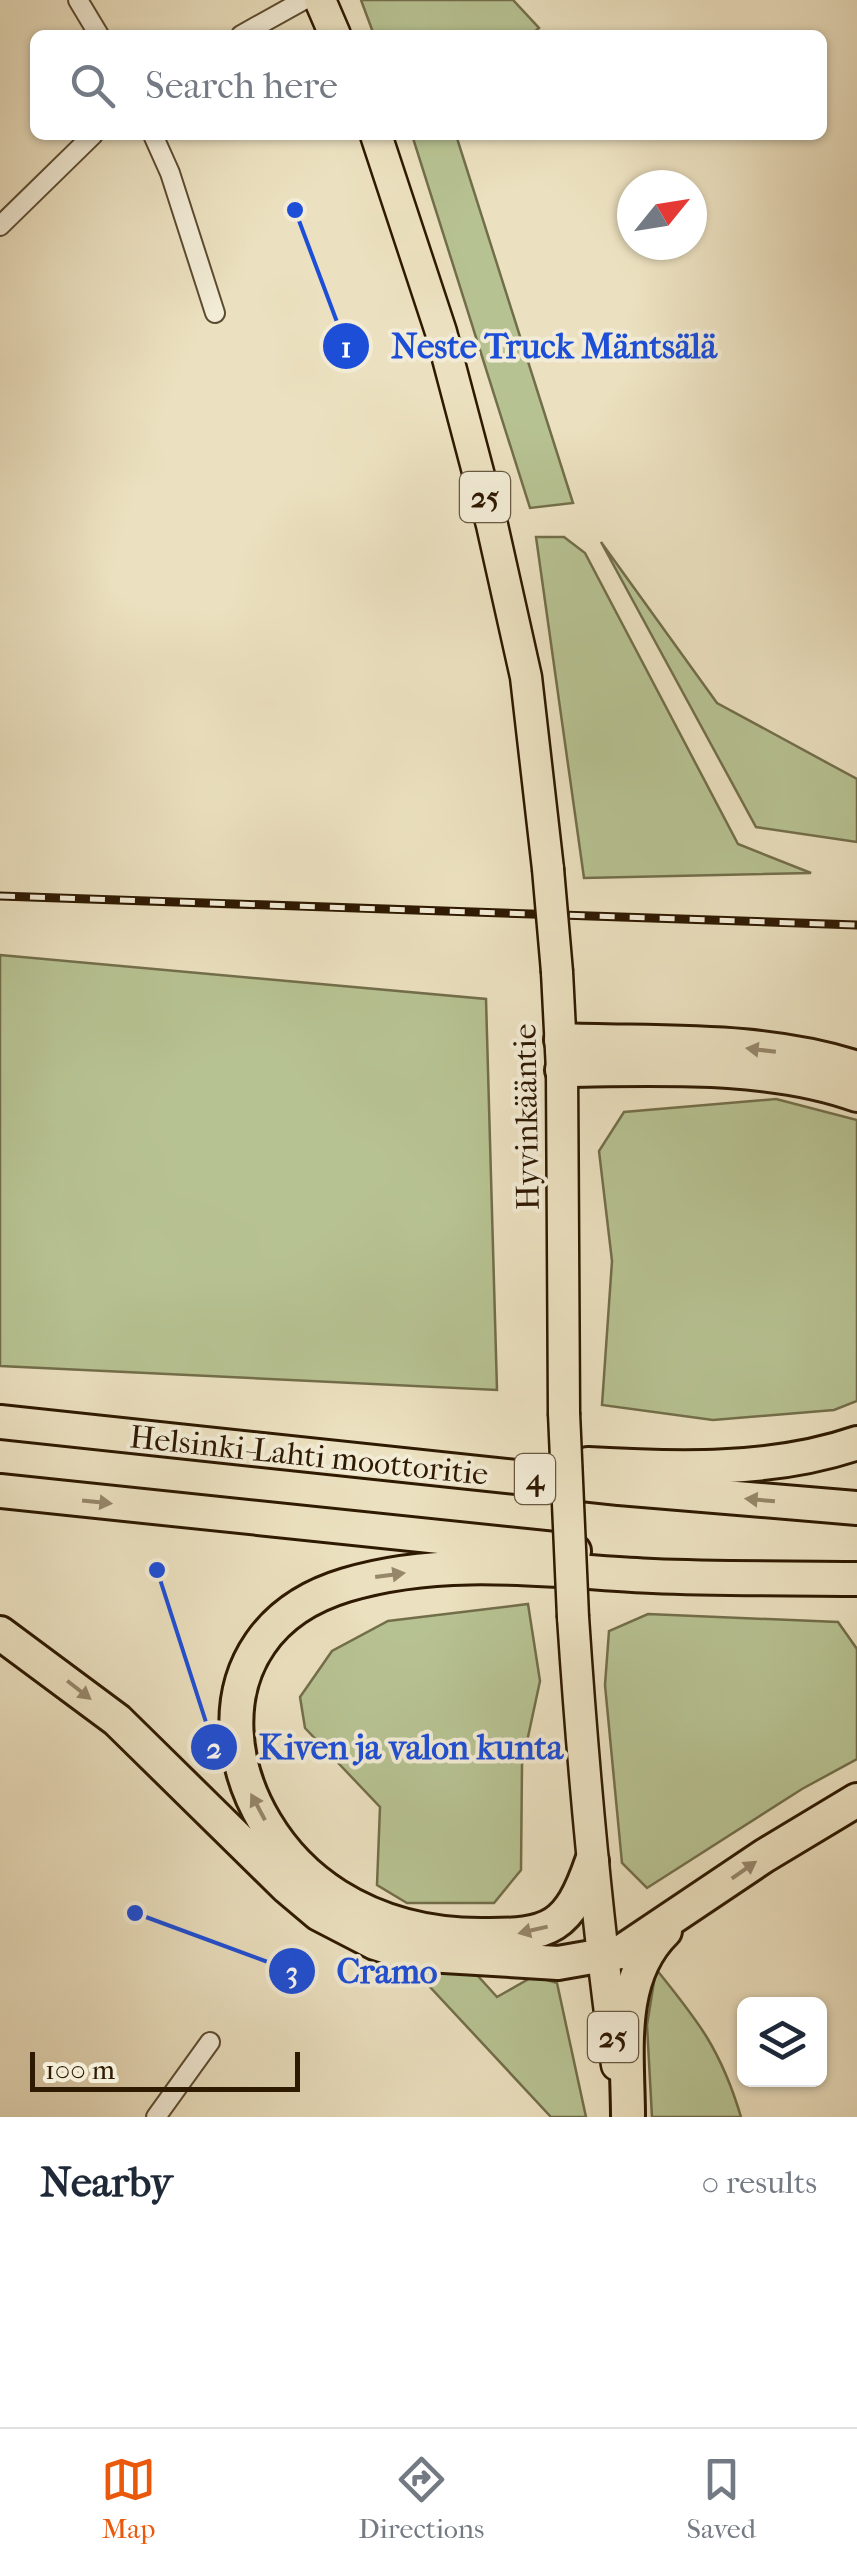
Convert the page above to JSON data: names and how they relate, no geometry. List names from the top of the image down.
{
  "streets": {
    "highway": [
      "25",
      "Hyvinkääntie",
      "Helsinki-Lahti moottoritie",
      "4"
    ]
  },
  "places": ["Neste Truck Mäntsälä", "Kiven ja valon kunta", "Cramo"],
  "scale_bar": "100 m",
  "north": "top right",
  "page": {
    "search": "Search here",
    "scale": "100 m",
    "heading": ["Nearby", "0 results"],
    "nav": ["Map", "Directions", "Saved"]
  }
}
